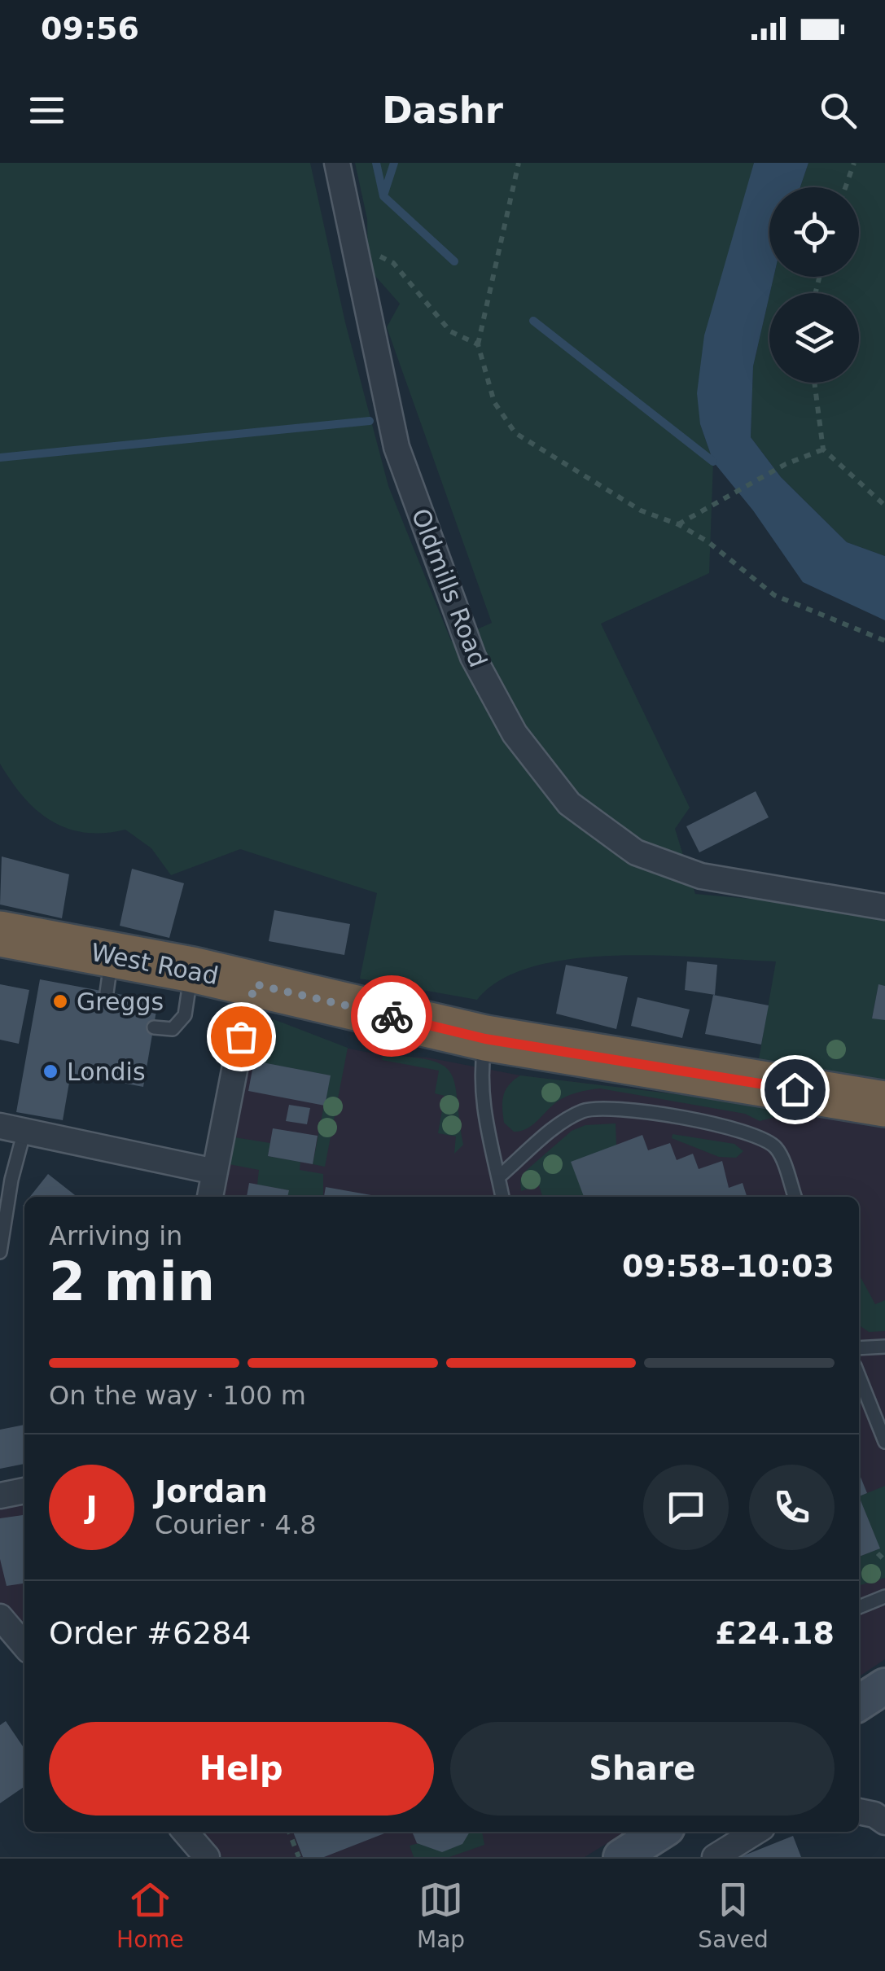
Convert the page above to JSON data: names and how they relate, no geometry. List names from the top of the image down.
{
  "streets": {
    "highway": ["West Road"],
    "street": ["Oldmills Road"]
  },
  "places": ["Greggs", "Londis"],
  "page": {
    "status": "09:56",
    "header": "Dashr",
    "heading": ["2 min", "Arriving in", "09:58–10:03"],
    "panel": [
      "Jordan",
      "Courier · 4.8",
      "Order #6284",
      "£24.18"
    ],
    "bar": "On the way · 100 m",
    "round": "J",
    "buttons": ["Help", "Share"],
    "tabs": ["Home", "Map", "Saved"]
  }
}
